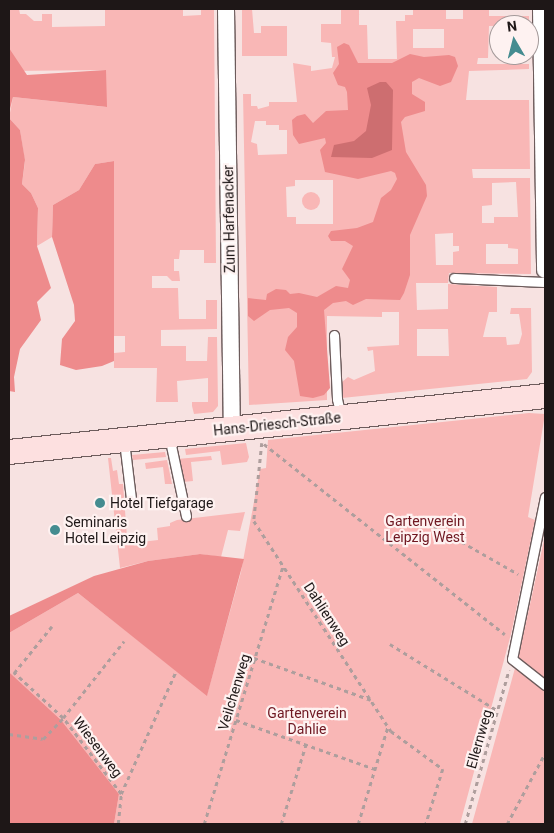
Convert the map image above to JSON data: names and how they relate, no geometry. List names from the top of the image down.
{
  "streets": {
    "main road": ["Hans-Driesch-Straße"],
    "street": ["Zum Harfenacker"],
    "path": [
      "Dahlienweg",
      "Veilchenweg",
      "Ellernweg",
      "Wiesenweg"
    ]
  },
  "crossings": [
    ["Zum Harfenacker", "Hans-Driesch-Straße"],
    ["Hans-Driesch-Straße", "Dahlienweg"],
    ["Dahlienweg", "Veilchenweg"]
  ],
  "parks": ["Gartenverein Leipzig West", "Gartenverein Dahlie"],
  "places": ["Hotel Tiefgarage", "Seminaris Hotel Leipzig"],
  "north": "top"
}
